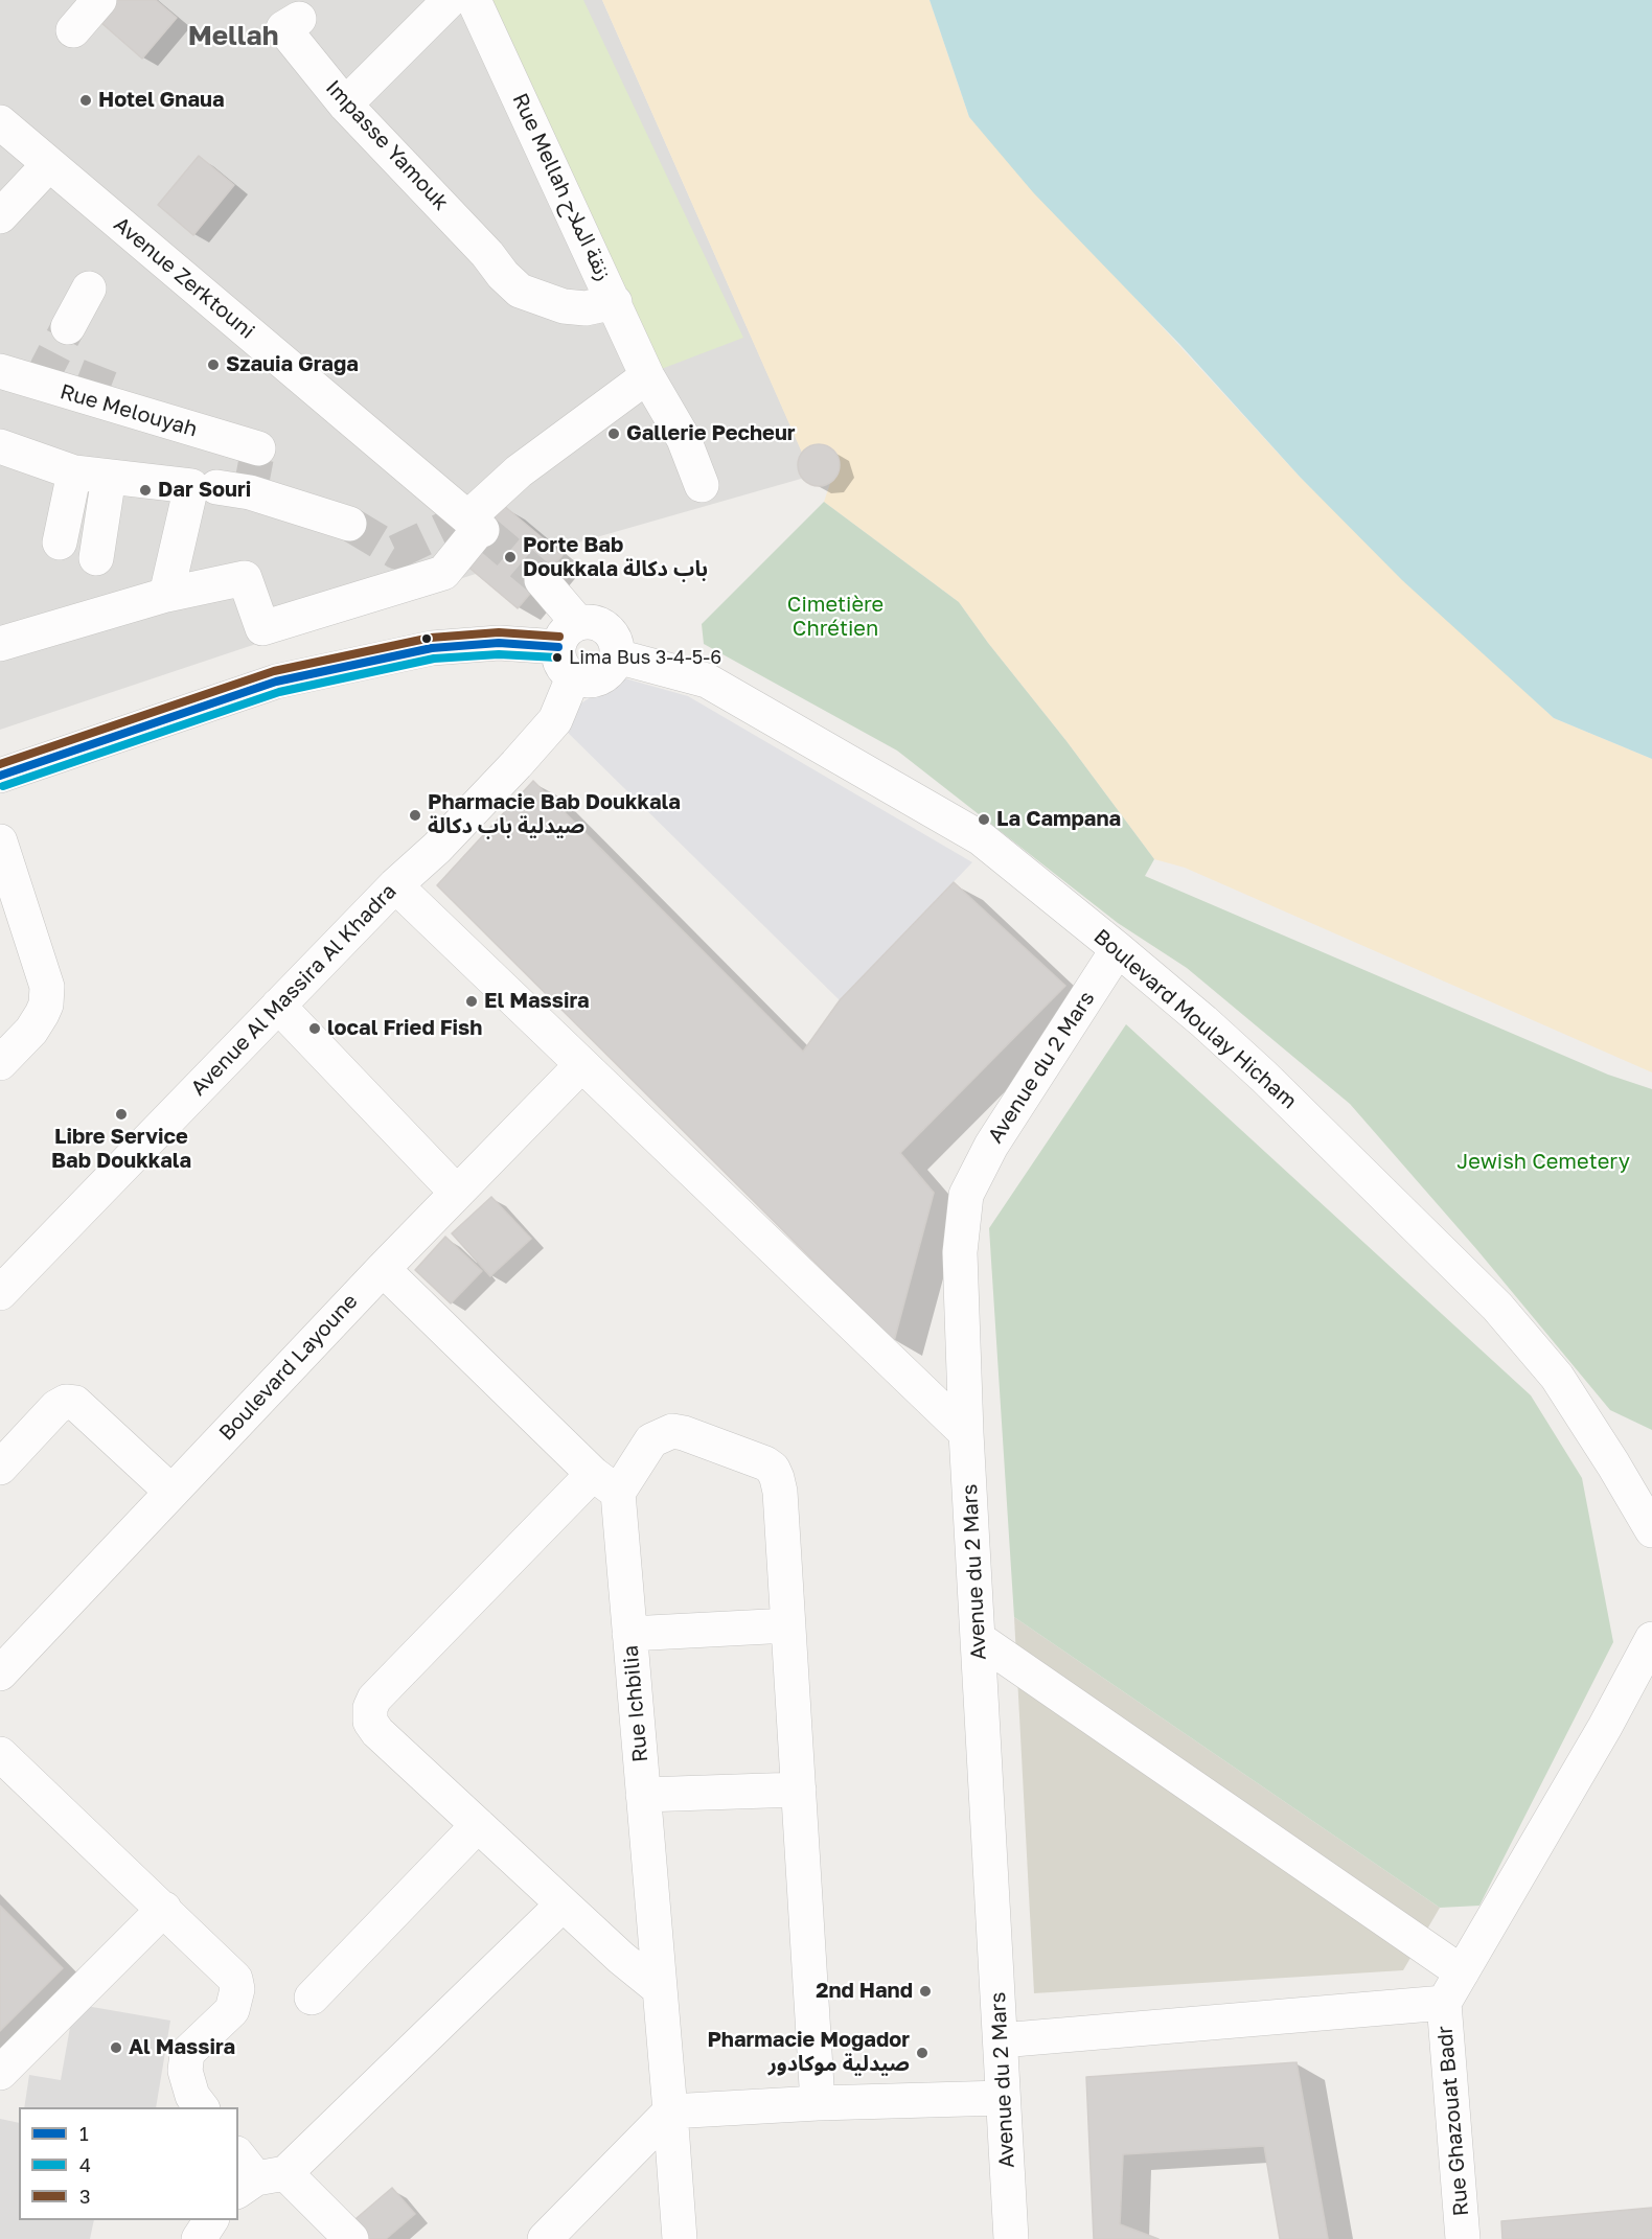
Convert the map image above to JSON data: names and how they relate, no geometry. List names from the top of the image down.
{
  "streets": {
    "street": [
      "Impasse Yamouk",
      "Rue Mellah زنقة الملاح",
      "Avenue Zerktouni",
      "Rue Melouyah",
      "Avenue Al Massira Al Khadra",
      "Boulevard Moulay Hicham",
      "Avenue du 2 Mars",
      "Boulevard Layoune",
      "Rue Ichbilia",
      "Rue Ghazouat Badr"
    ]
  },
  "crossings": [
    ["Impasse Yamouk", "Rue Mellah زنقة الملاح"],
    ["Avenue Al Massira Al Khadra", "Boulevard Moulay Hicham"],
    ["Boulevard Moulay Hicham", "Avenue du 2 Mars"]
  ],
  "districts": ["Mellah"],
  "parks": ["Cimetière Chrétien", "Jewish Cemetery"],
  "places": [
    "Hotel Gnaua",
    "Szauia Graga",
    "Gallerie Pecheur",
    "Dar Souri",
    "Porte Bab Doukkala باب دكالة",
    "Lima Bus 3-4-5-6",
    "Pharmacie Bab Doukkala صيدلية باب دكالة",
    "La Campana",
    "El Massira",
    "local Fried Fish",
    "Libre Service Bab Doukkala",
    "2nd Hand",
    "Al Massira",
    "Pharmacie Mogador صيدلية موكادور"
  ],
  "lines": ["transit line 3", "transit line 1", "transit line 4"],
  "legend": ["1", "4", "3"]
}
